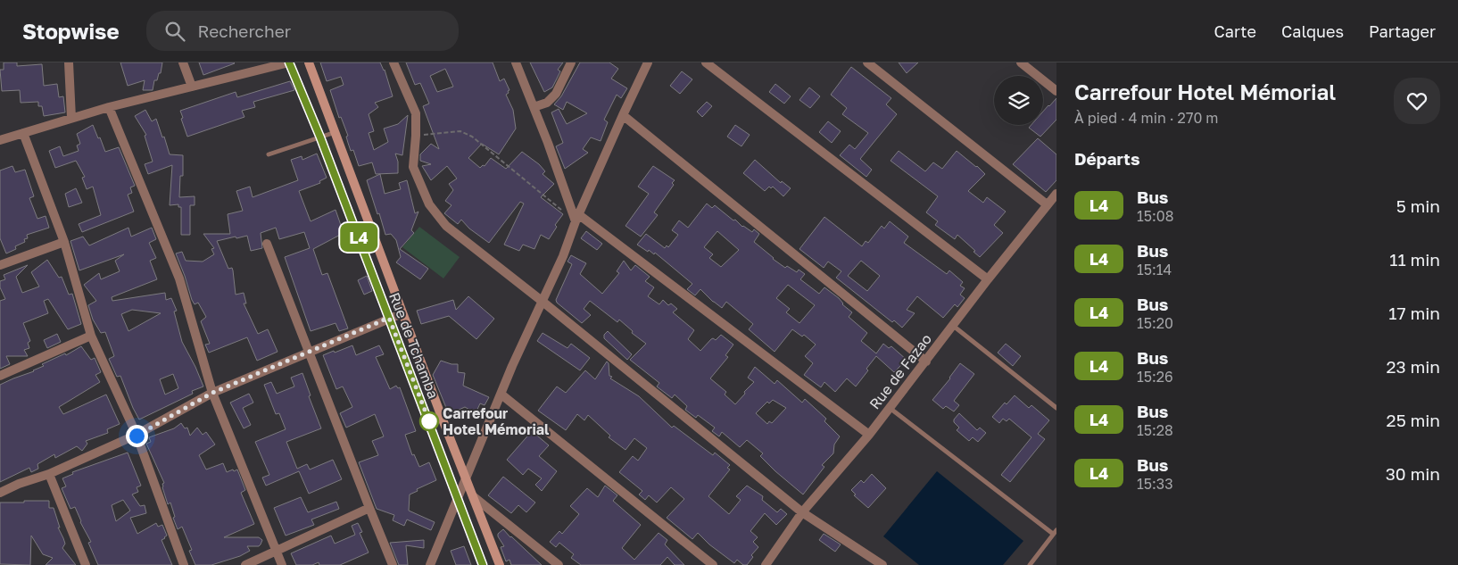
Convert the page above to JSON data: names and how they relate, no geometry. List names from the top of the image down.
{
  "streets": {
    "street": ["Rue de Tchamba", "Rue de Fazao"]
  },
  "places": ["Carrefour Hotel Mémorial"],
  "lines": ["bus line L4"],
  "page": {
    "header": "Stopwise",
    "search": "Rechercher",
    "nav": ["Carte", "Calques", "Partager"],
    "on_map": "L4",
    "heading": [
      ["Carrefour Hotel Mémorial", "À pied · 4 min · 270 m"],
      "Départs"
    ],
    "list": [
      {
        "mark": "L4",
        "name": "Bus",
        "note": "15:08",
        "value": "5 min"
      },
      {
        "mark": "L4",
        "name": "Bus",
        "note": "15:14",
        "value": "11 min"
      },
      {
        "mark": "L4",
        "name": "Bus",
        "note": "15:20",
        "value": "17 min"
      },
      {
        "mark": "L4",
        "name": "Bus",
        "note": "15:26",
        "value": "23 min"
      },
      {
        "mark": "L4",
        "name": "Bus",
        "note": "15:28",
        "value": "25 min"
      },
      {
        "mark": "L4",
        "name": "Bus",
        "note": "15:33",
        "value": "30 min"
      }
    ]
  }
}
